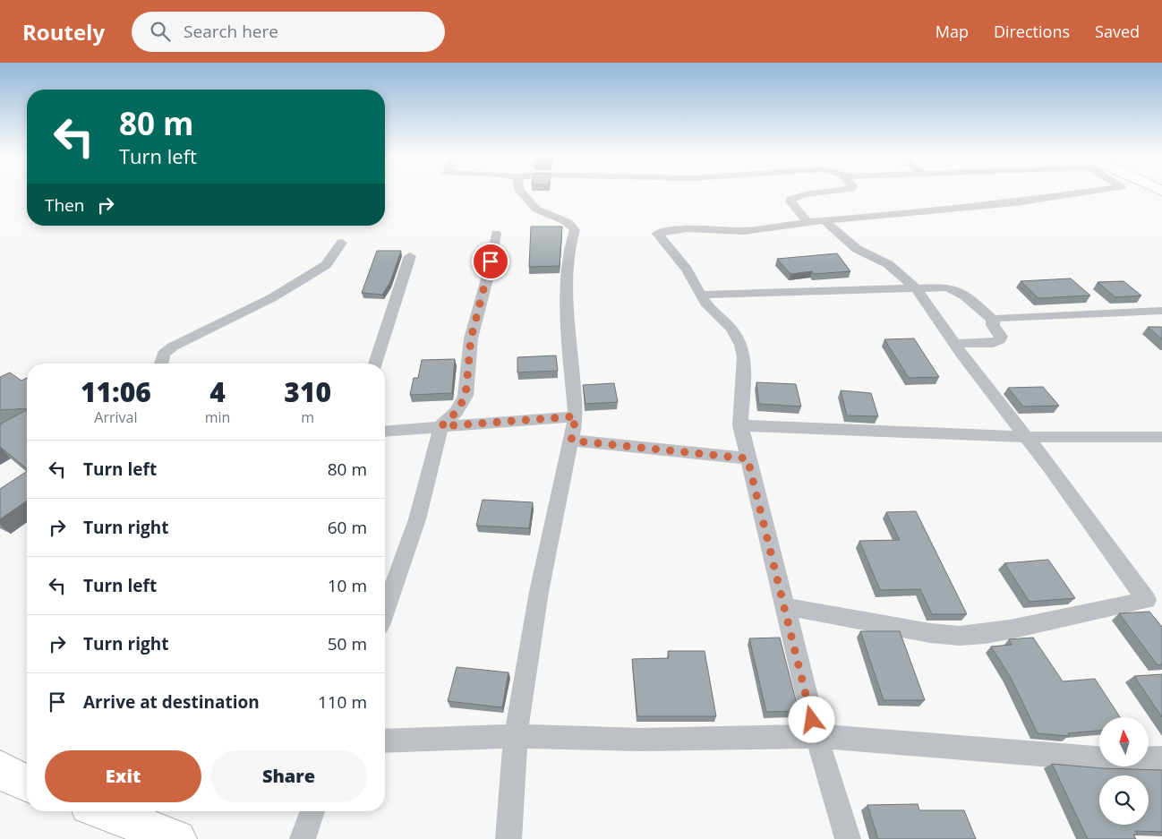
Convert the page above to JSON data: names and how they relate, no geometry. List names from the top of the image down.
{
  "north": "top",
  "page": {
    "header": "Routely",
    "search": "Search here",
    "nav": ["Map", "Directions", "Saved"],
    "turn": ["80 m", "Turn left"],
    "then": "Then",
    "eta": [
      "11:06",
      "Arrival",
      "4",
      "min",
      "310",
      "m"
    ],
    "list": [
      {
        "name": "Turn left",
        "value": "80 m"
      },
      {
        "name": "Turn right",
        "value": "60 m"
      },
      {
        "name": "Turn left",
        "value": "10 m"
      },
      {
        "name": "Turn right",
        "value": "50 m"
      },
      {
        "name": "Arrive at destination",
        "value": "110 m"
      }
    ],
    "buttons": ["Exit", "Share"]
  }
}
